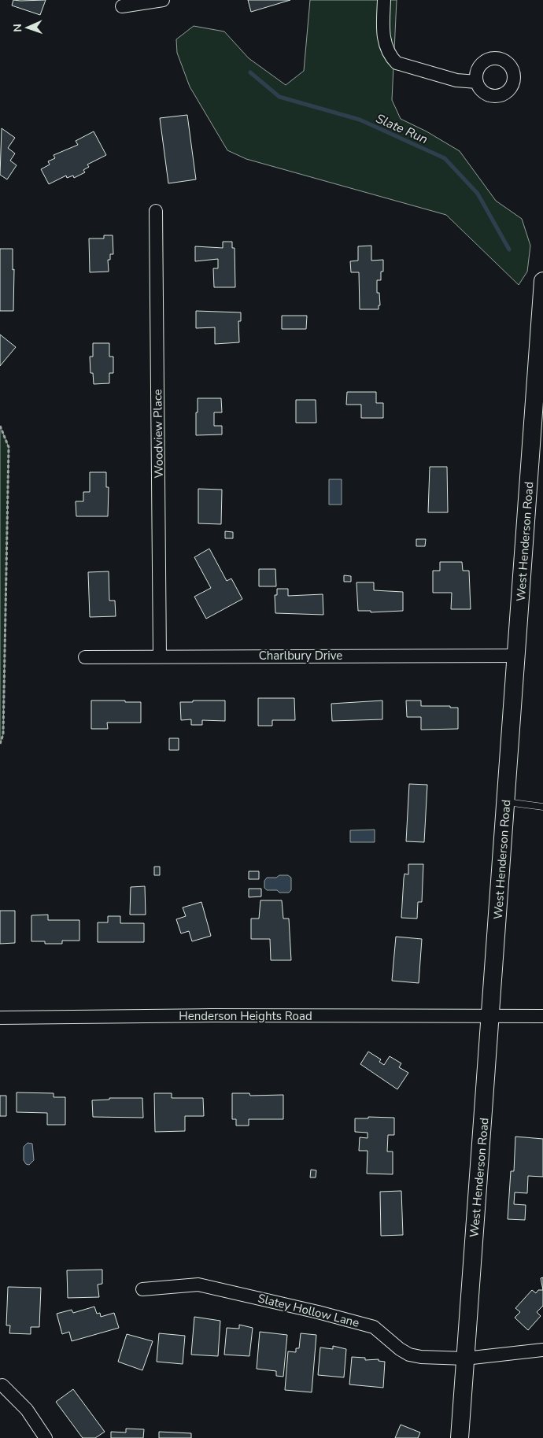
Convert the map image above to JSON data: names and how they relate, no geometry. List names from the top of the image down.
{
  "streets": {
    "main road": ["West Henderson Road"],
    "street": [
      "Woodview Place",
      "Charlbury Drive",
      "Henderson Heights Road",
      "Slatey Hollow Lane"
    ]
  },
  "crossings": [
    ["Woodview Place", "Charlbury Drive"],
    ["West Henderson Road", "Charlbury Drive"],
    ["West Henderson Road", "Henderson Heights Road"],
    ["West Henderson Road", "Slatey Hollow Lane"]
  ],
  "water": ["Slate Run"],
  "north": "left"
}
